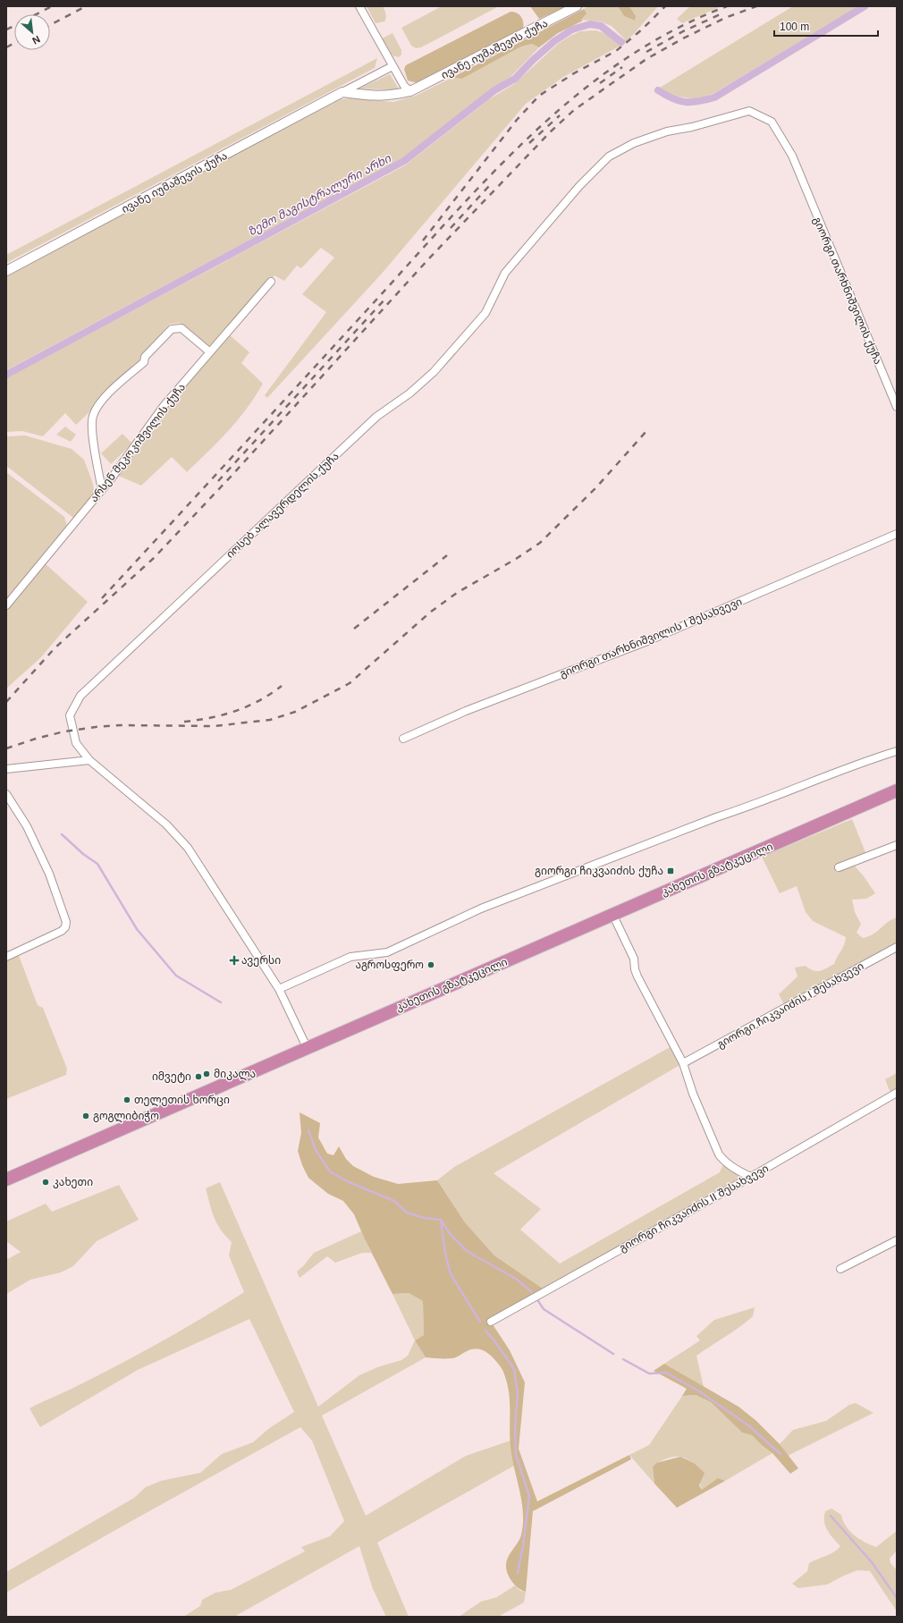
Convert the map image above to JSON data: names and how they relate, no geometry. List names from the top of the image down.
{
  "streets": {
    "highway": ["კახეთის გზატკეცილი"],
    "street": [
      "ივანე იუმაშევის ქუჩა",
      "გიორგი თარხნიშვილის ქუჩა",
      "არსენ მეკოკიშვილის ქუჩა",
      "იოსებ ალავერდელის ქუჩა",
      "გიორგი თარხნიშვილის I შესახვევი",
      "გიორგი ჩიკვაიძის I შესახვევი",
      "გიორგი ჩიკვაიძის II შესახვევი"
    ]
  },
  "crossings": [
    ["გიორგი თარხნიშვილის ქუჩა", "იოსებ ალავერდელის ქუჩა"],
    ["იოსებ ალავერდელის ქუჩა", "კახეთის გზატკეცილი"]
  ],
  "water": ["ზემო მაგისტრალური არხი"],
  "places": {
    "transit": ["გიორგი ჩიკვაიძის ქუჩა"],
    "health": ["ავერსი"],
    "other": [
      "აგროსფერო",
      "მიკალა",
      "იმვეტი",
      "თელეთის ხორცი",
      "გოგლიბიჭო",
      "კახეთი"
    ]
  },
  "scale_bar": "100 m",
  "north": "bottom right"
}
